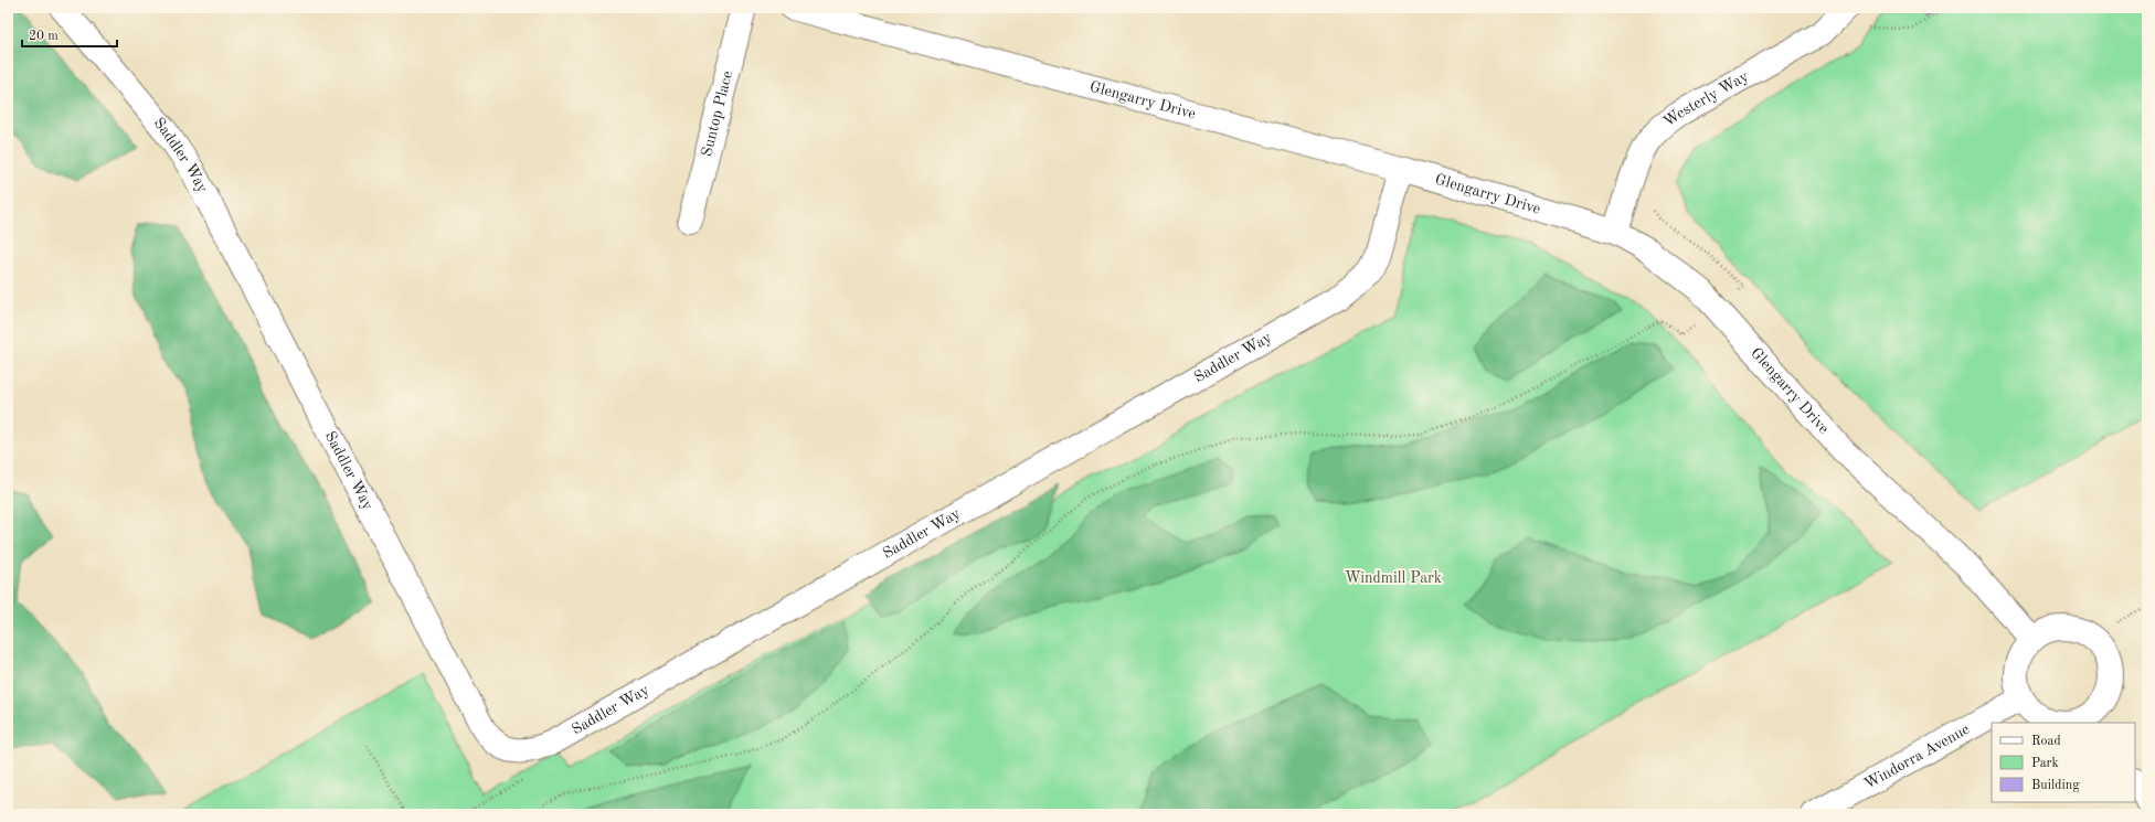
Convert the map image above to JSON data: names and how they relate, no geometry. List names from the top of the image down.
{
  "streets": {
    "street": [
      "Glengarry Drive",
      "Westerly Way",
      "Suntop Place",
      "Saddler Way",
      "Windorra Avenue"
    ]
  },
  "crossings": [
    ["Glengarry Drive", "Westerly Way"],
    ["Glengarry Drive", "Saddler Way"],
    ["Glengarry Drive", "Windorra Avenue"]
  ],
  "parks": ["Windmill Park"],
  "legend": ["Road", "Park", "Building"],
  "scale_bar": "20 m"
}
